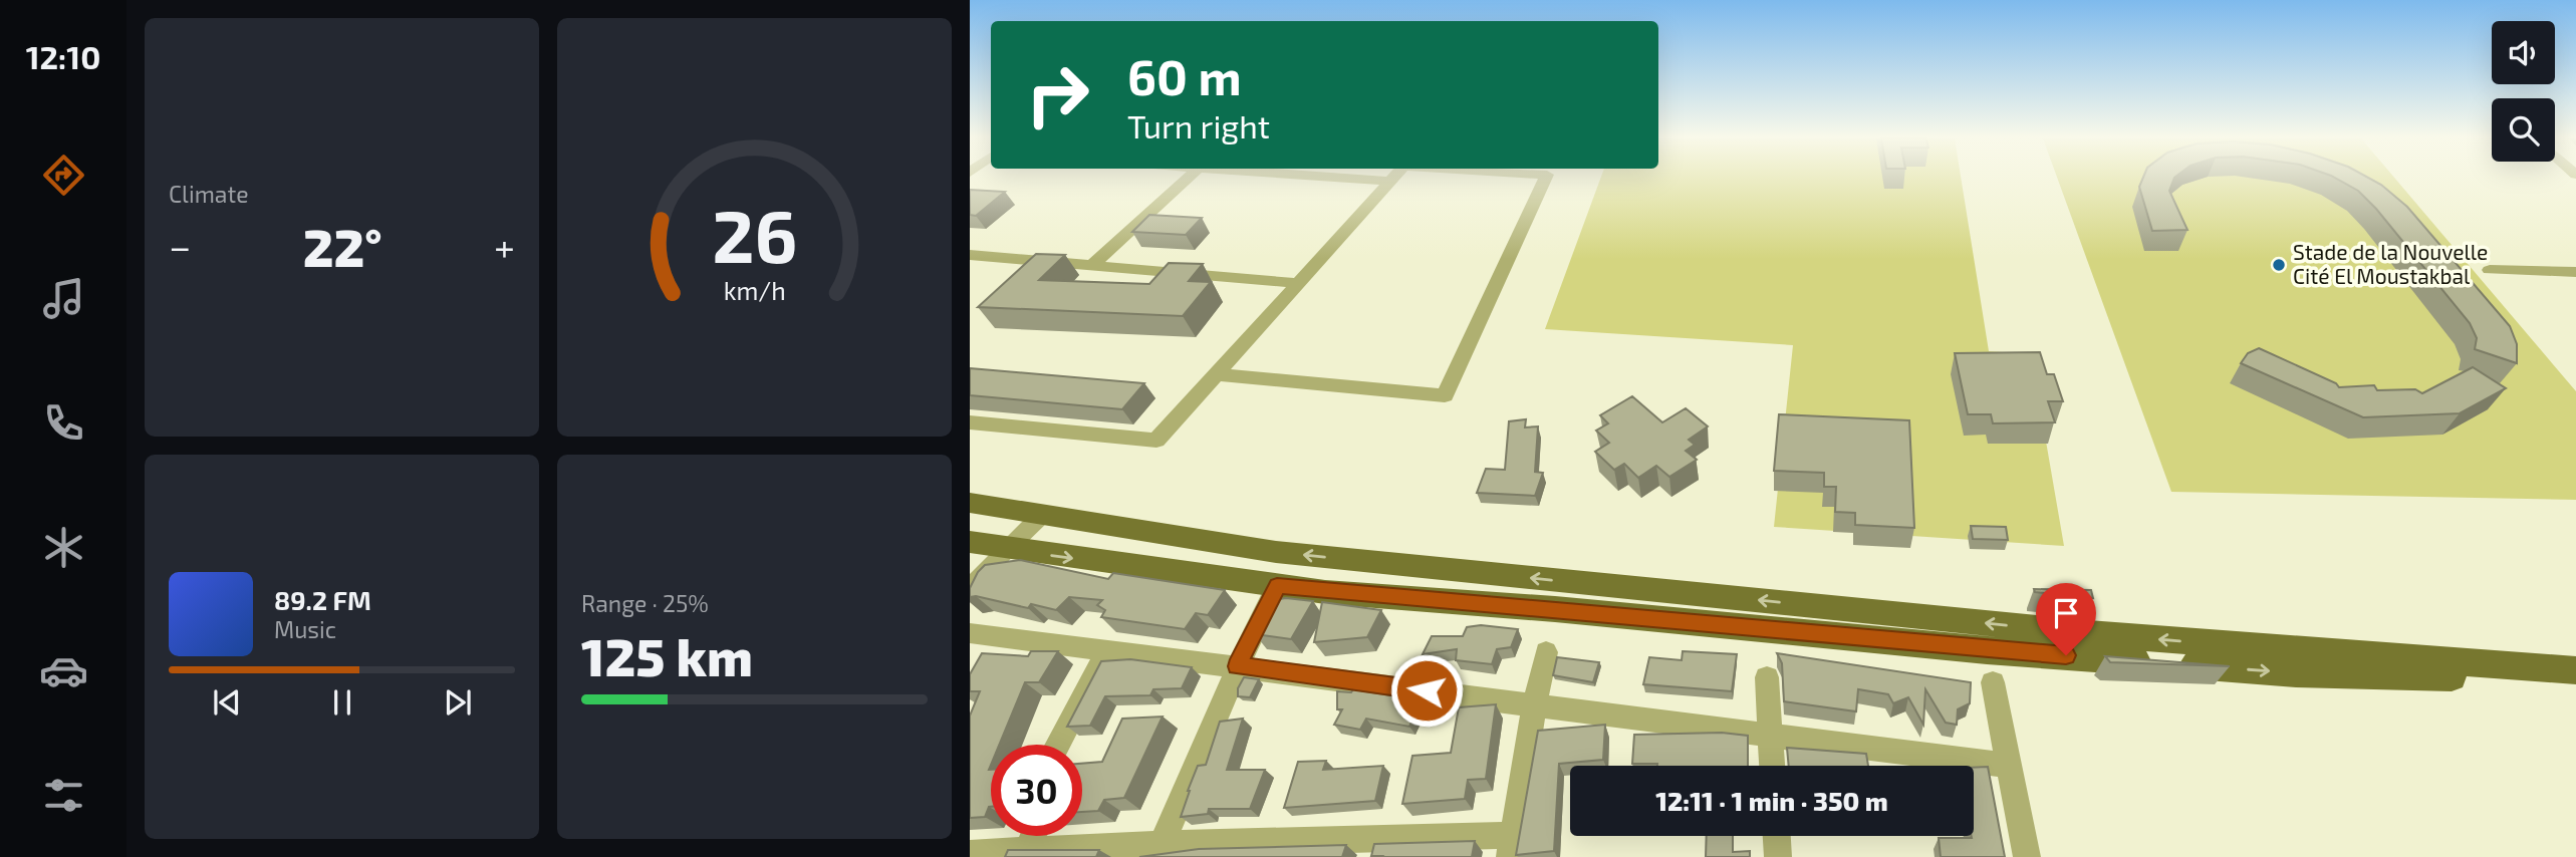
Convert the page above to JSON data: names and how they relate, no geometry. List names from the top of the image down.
{
  "places": ["Stade de la Nouvelle Cité El Moustakbal"],
  "page": {
    "tabs": "12:10",
    "tile": [
      "Climate",
      ["Range · 25%", "125 km"]
    ],
    "turn": ["60 m", "Turn right"],
    "heat": ["−", "22°", "+"],
    "song": ["89.2 FM", "Music"],
    "limit": "30",
    "trip": "12:11 · 1 min · 350 m",
    "gauge": ["26", "km/h"]
  }
}
